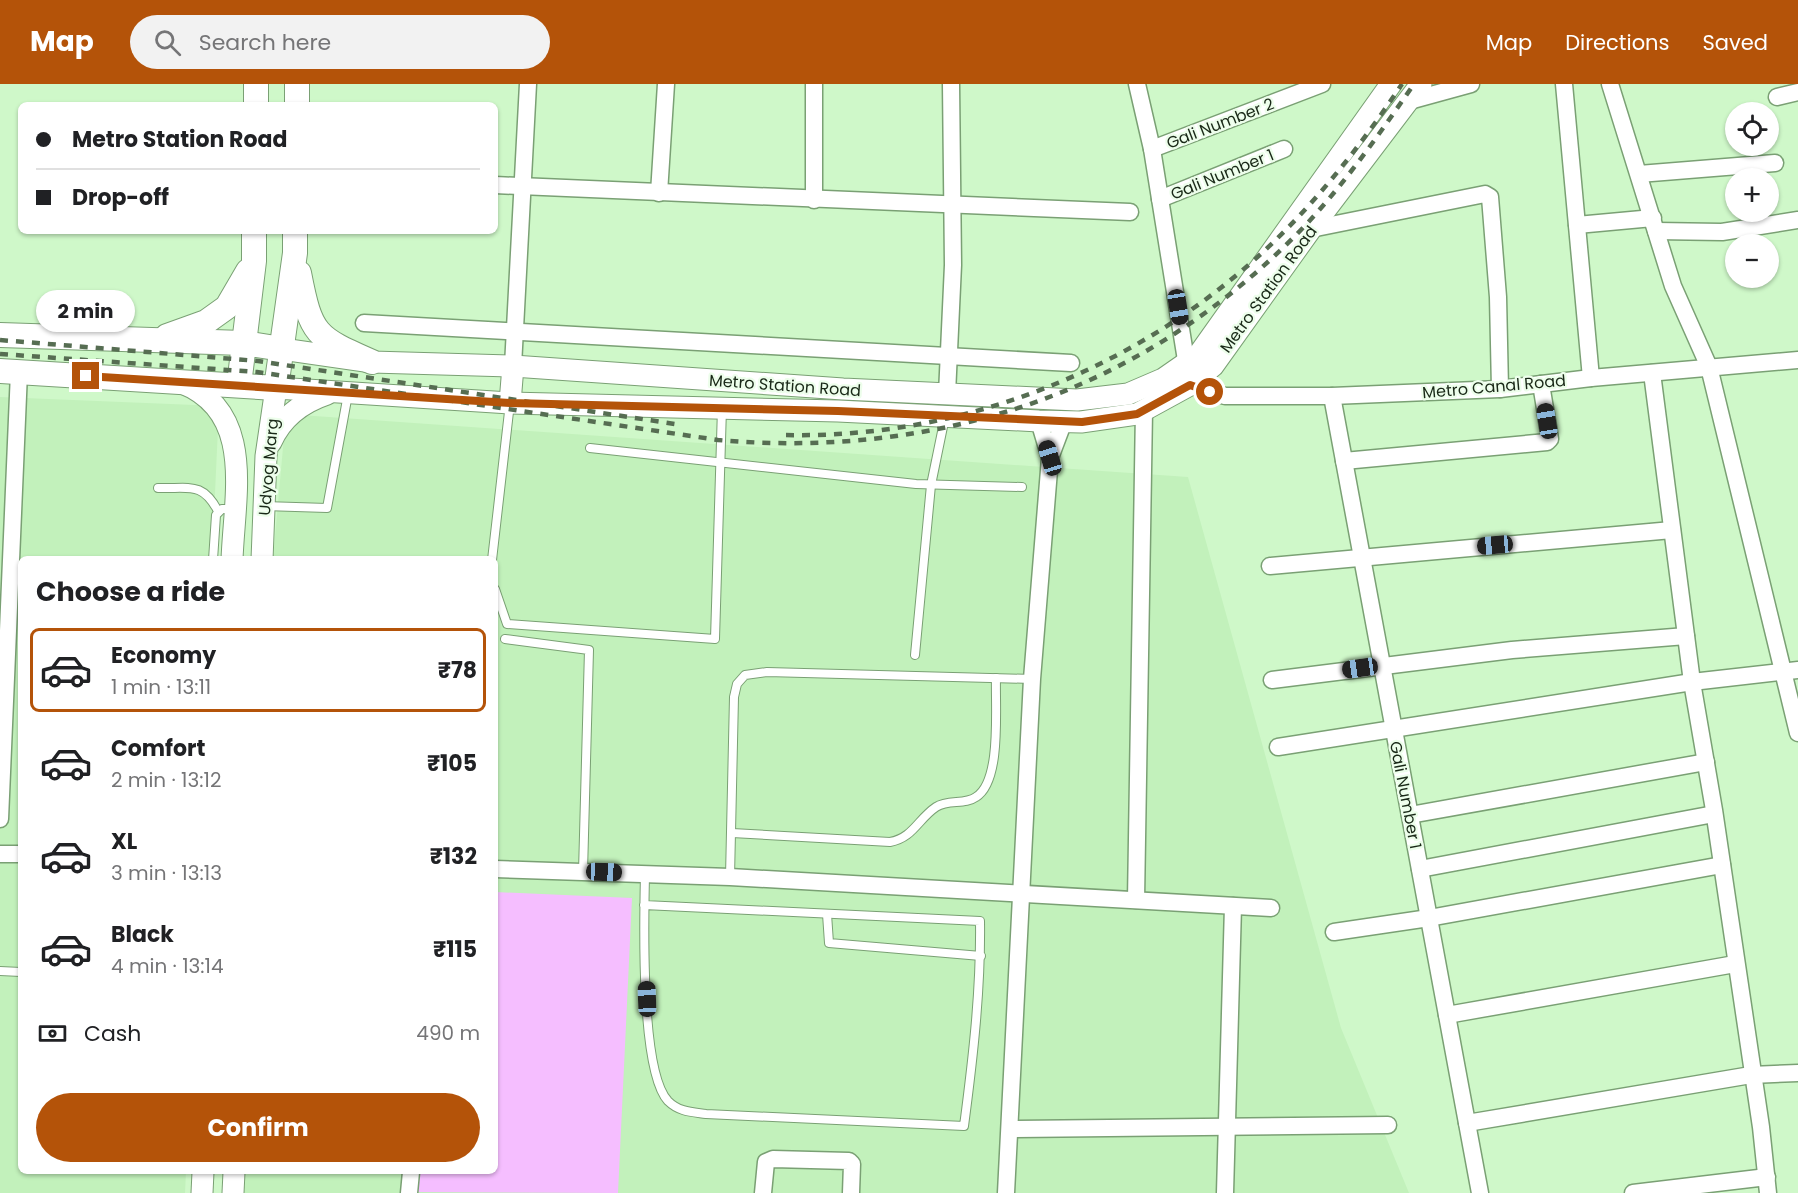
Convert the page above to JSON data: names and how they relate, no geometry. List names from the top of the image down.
{
  "streets": {
    "main road": ["Udyog Marg"],
    "street": [
      "Gali Number 2",
      "Gali Number 1",
      "Metro Station Road",
      "Metro Canal Road"
    ]
  },
  "crossings": [
    ["Gali Number 1", "Metro Canal Road"],
    ["Metro Station Road", "Metro Canal Road"],
    ["Metro Station Road", "Udyog Marg"]
  ],
  "page": {
    "header": "Map",
    "search": "Search here",
    "nav": ["Map", "Directions", "Saved"],
    "map_buttons": ["+", "−"],
    "banner": ["Metro Station Road", "Drop-off"],
    "bubble": "2 min",
    "heading": "Choose a ride",
    "list": [
      {
        "name": "Economy",
        "note": "1 min · 13:11",
        "value": "₹78"
      },
      {
        "name": "Comfort",
        "note": "2 min · 13:12",
        "value": "₹105"
      },
      {
        "name": "XL",
        "note": "3 min · 13:13",
        "value": "₹132"
      },
      {
        "name": "Black",
        "note": "4 min · 13:14",
        "value": "₹115"
      }
    ],
    "pay": ["Cash", "490 m"],
    "buttons": "Confirm"
  }
}
